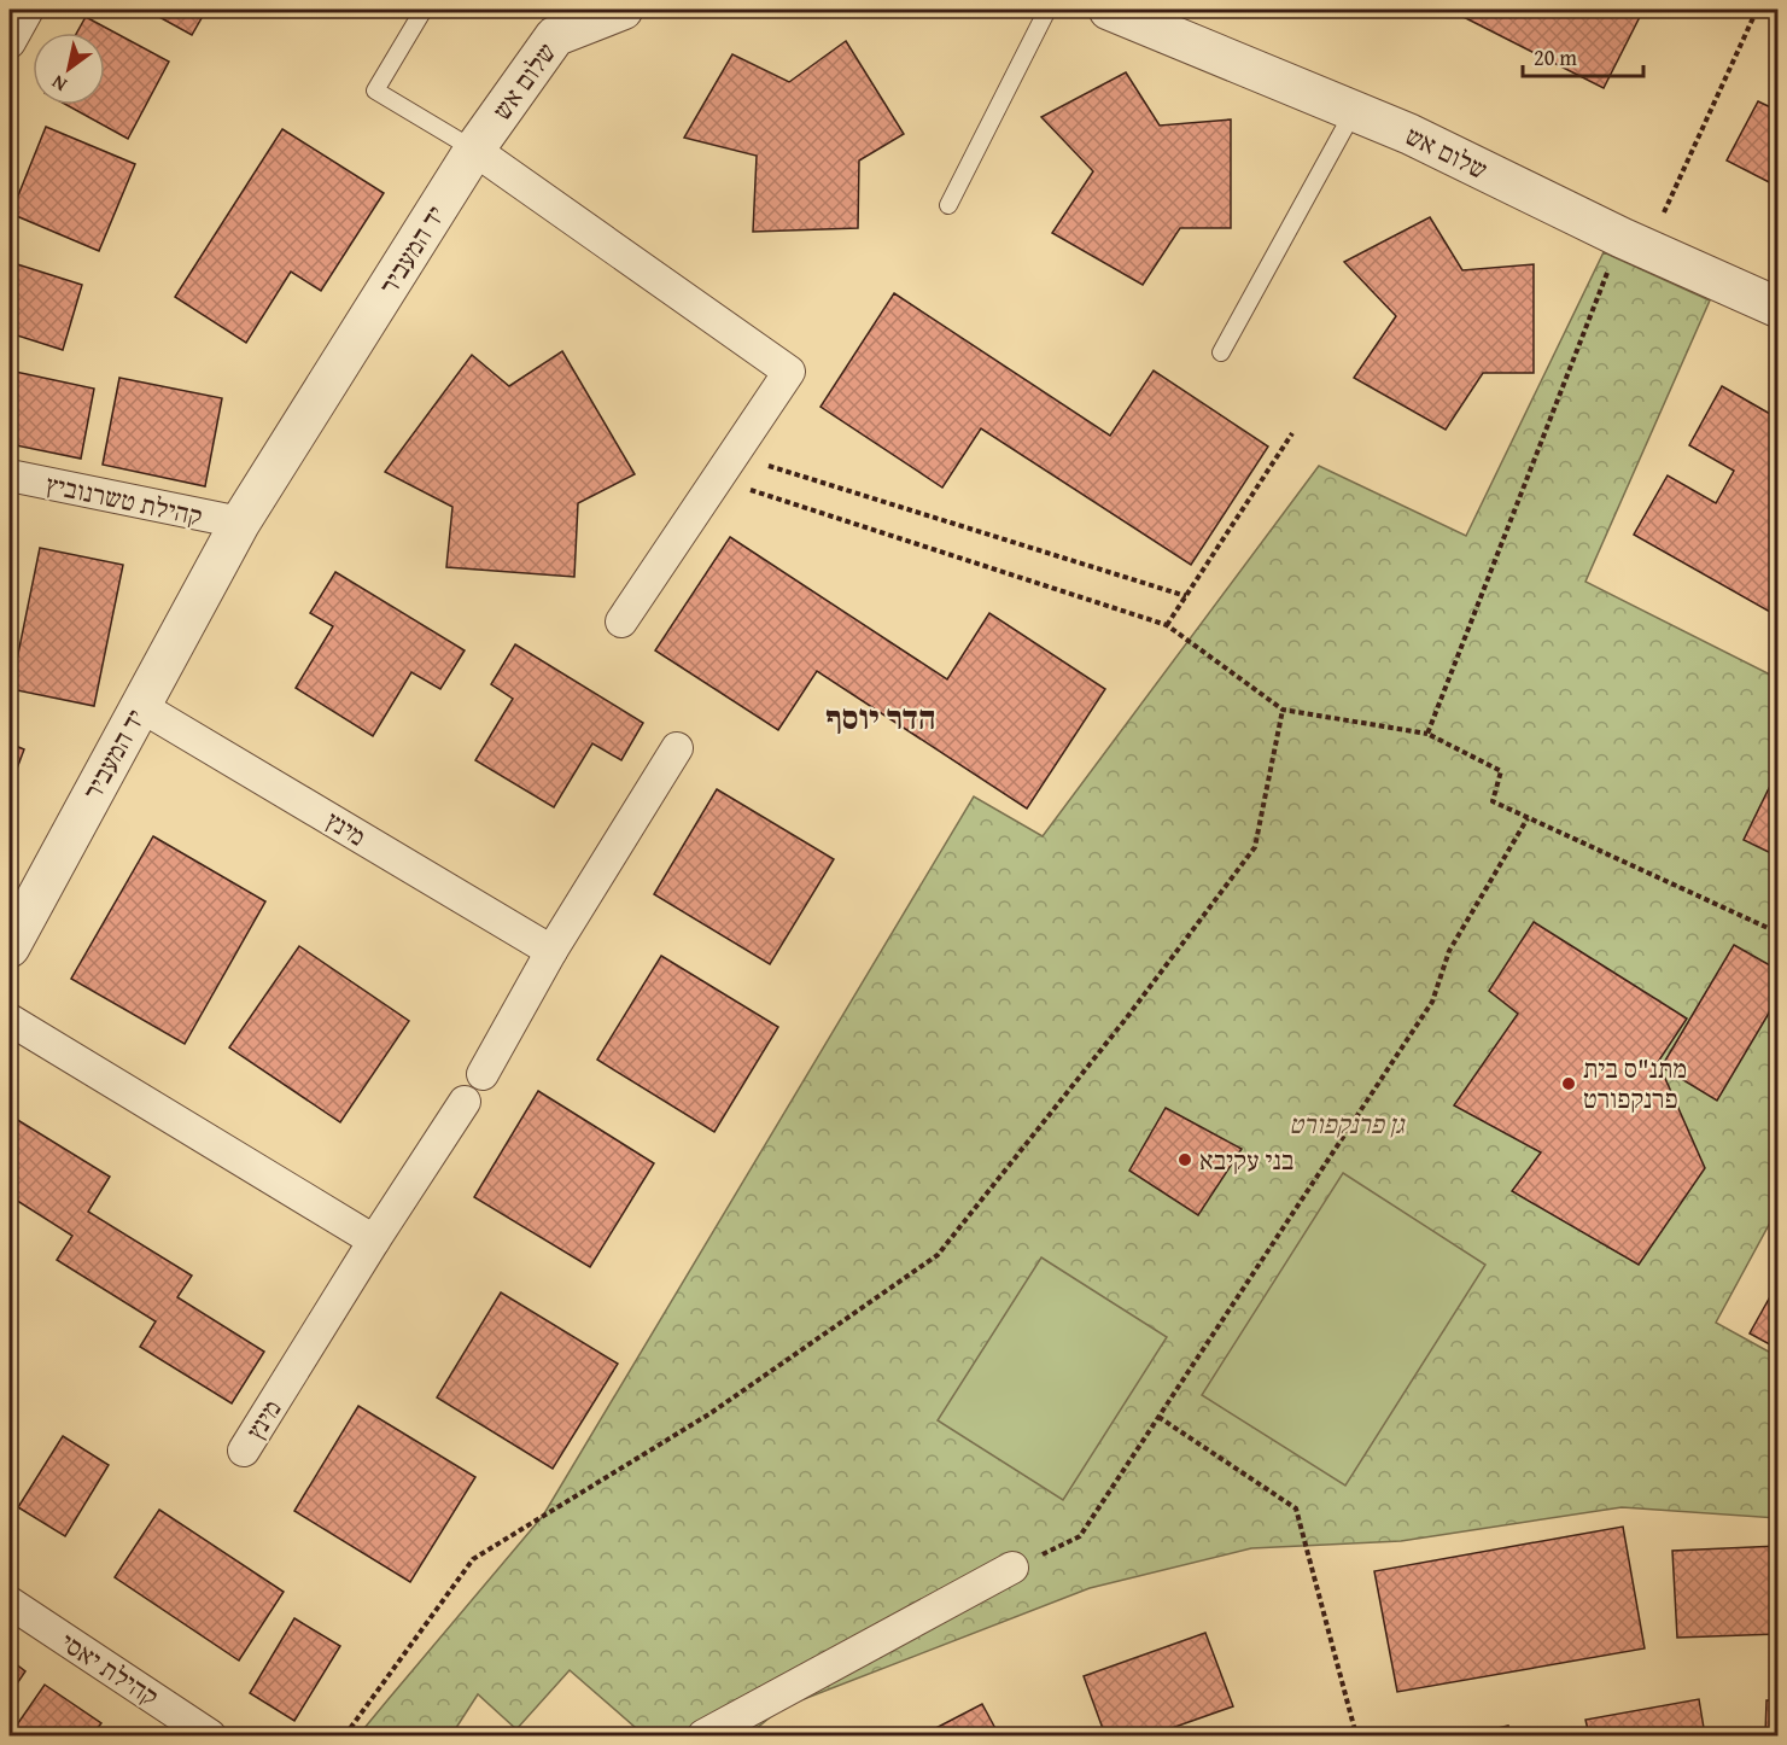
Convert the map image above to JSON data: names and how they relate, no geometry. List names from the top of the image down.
{
  "streets": {
    "street": [
      "שלום אש",
      "יד המעביר",
      "קהילת טשרנוביץ",
      "מינץ",
      "קהילת יאסי"
    ]
  },
  "crossings": [
    ["שלום אש", "יד המעביר"],
    ["יד המעביר", "קהילת טשרנוביץ"],
    ["יד המעביר", "מינץ"]
  ],
  "districts": ["הדר יוסף"],
  "parks": ["גן פרנקפורט"],
  "places": ["מתנ\"ס בית פרנקפורט", "בני עקיבא"],
  "scale_bar": "20 m",
  "north": "bottom left"
}
